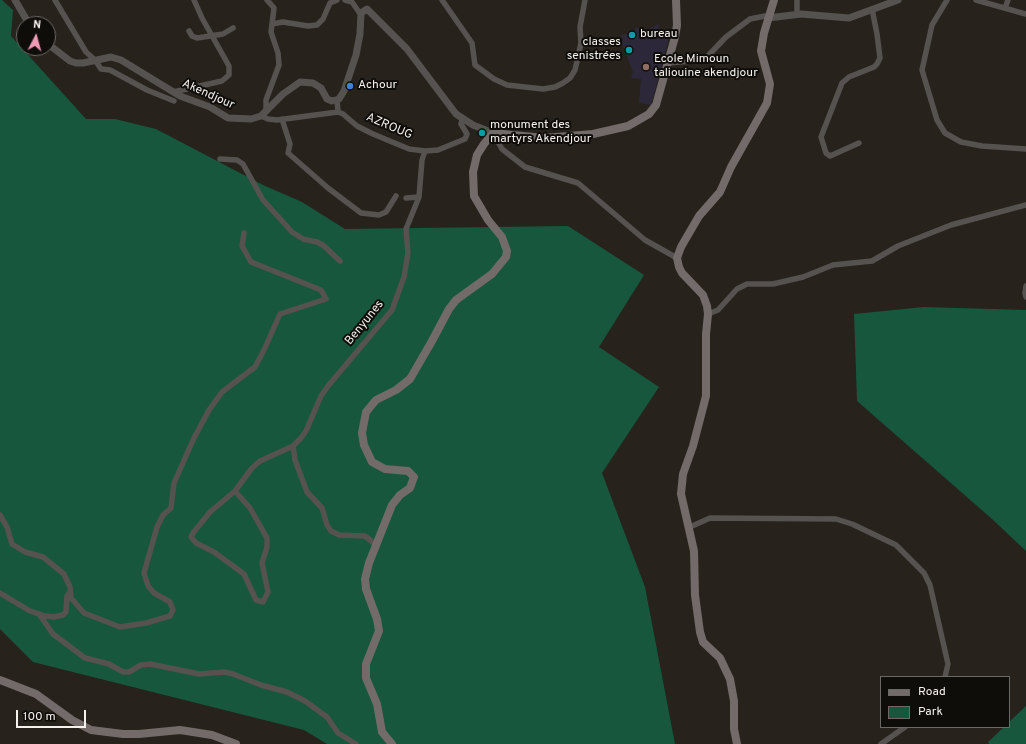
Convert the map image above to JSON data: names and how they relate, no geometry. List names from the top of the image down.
{
  "streets": {
    "street": ["Akendjour", "AZROUG", "Benyunes"]
  },
  "crossings": [
    ["AZROUG", "Benyunes"]
  ],
  "places": [
    "bureau",
    "classes senistrées",
    "Ecole Mimoun taliouine akendjour",
    "Achour",
    "monument des martyrs Akendjour"
  ],
  "legend": ["Road", "Park"],
  "scale_bar": "100 m",
  "north": "top"
}
